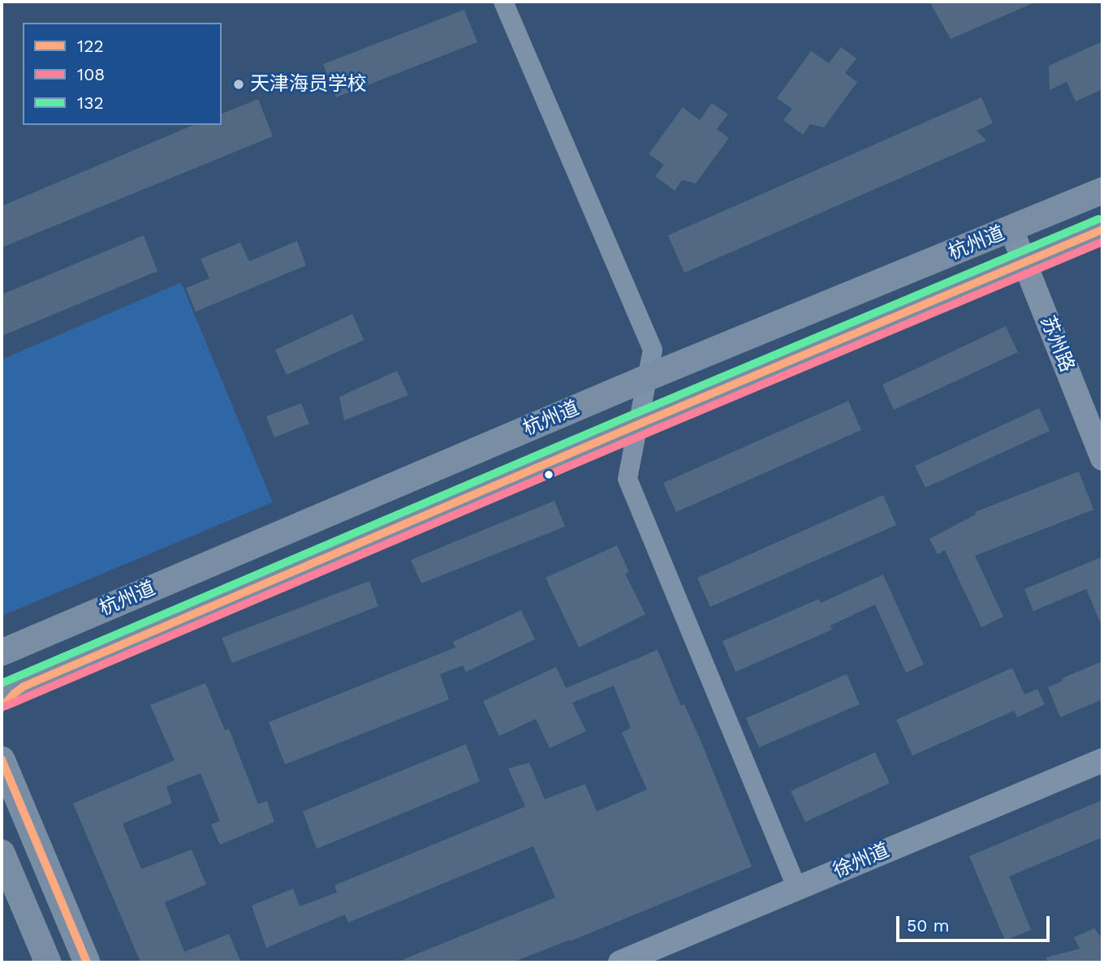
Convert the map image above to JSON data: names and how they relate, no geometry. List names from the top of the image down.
{
  "streets": {
    "main road": ["杭州道"],
    "street": ["苏州路", "徐州道"]
  },
  "crossings": [
    ["杭州道", "苏州路"]
  ],
  "places": ["天津海员学校"],
  "lines": ["transit line 132", "transit line 122", "transit line 108"],
  "legend": ["122", "108", "132"],
  "scale_bar": "50 m"
}
